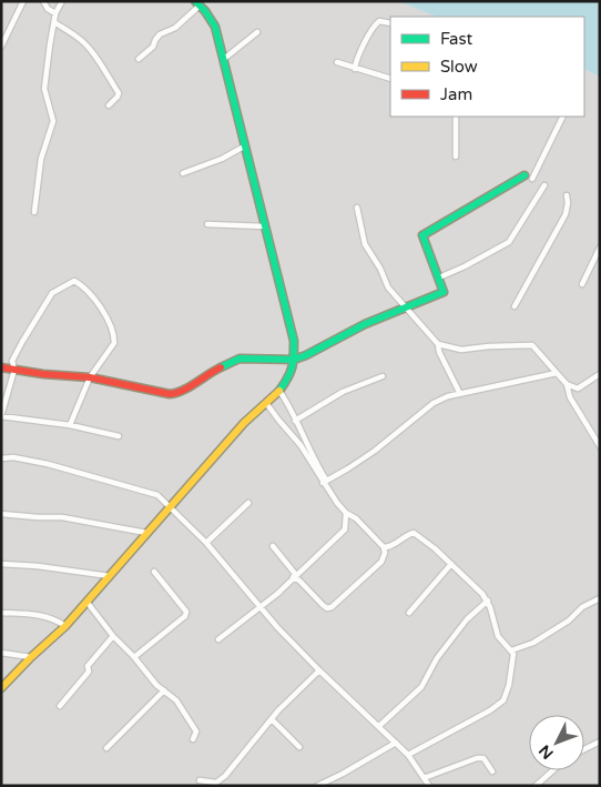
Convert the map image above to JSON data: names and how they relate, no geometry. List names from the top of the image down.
{
  "legend": ["Fast", "Slow", "Jam"],
  "north": "bottom left"
}
